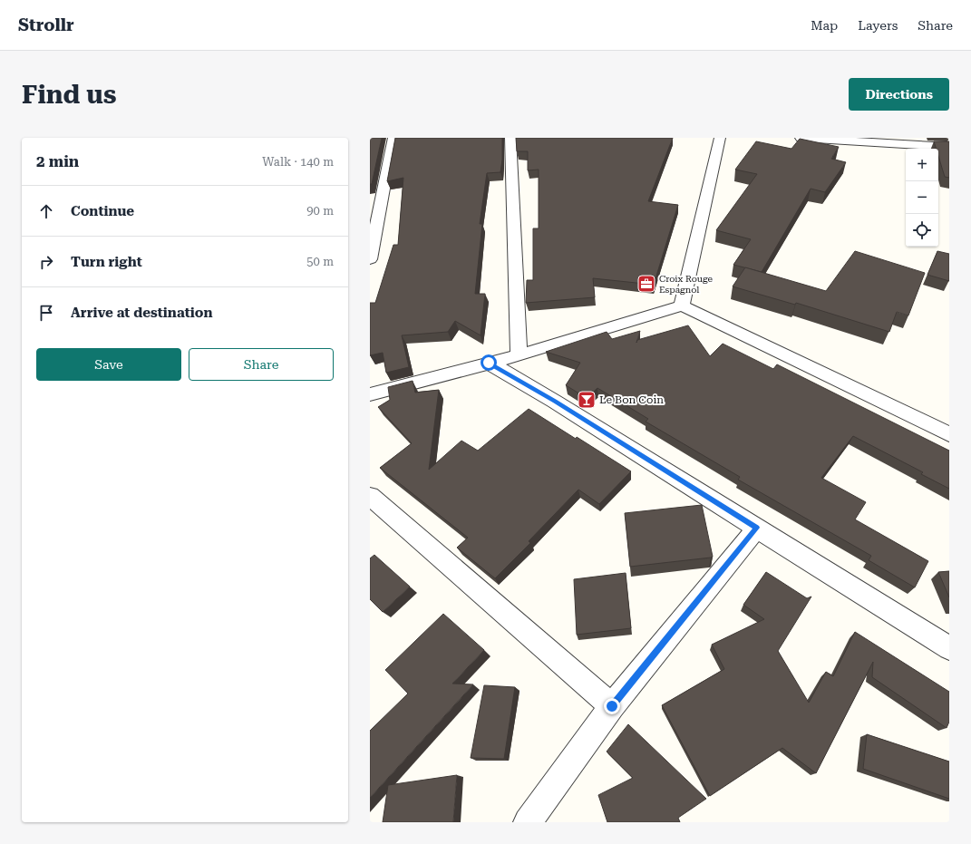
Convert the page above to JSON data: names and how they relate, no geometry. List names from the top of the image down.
{
  "places": {
    "office": ["Croix Rouge Espagnol"],
    "bar": ["Le Bon Coin"]
  },
  "page": {
    "header": "Strollr",
    "nav": ["Map", "Layers", "Share"],
    "buttons": [
      "Directions",
      ["Save", "Share"]
    ],
    "title": "Find us",
    "heading": ["2 min", "Walk · 140 m"],
    "map_buttons": ["+", "−"],
    "list": [
      ["Continue", "90 m"],
      ["Turn right", "50 m"],
      "Arrive at destination"
    ]
  }
}
